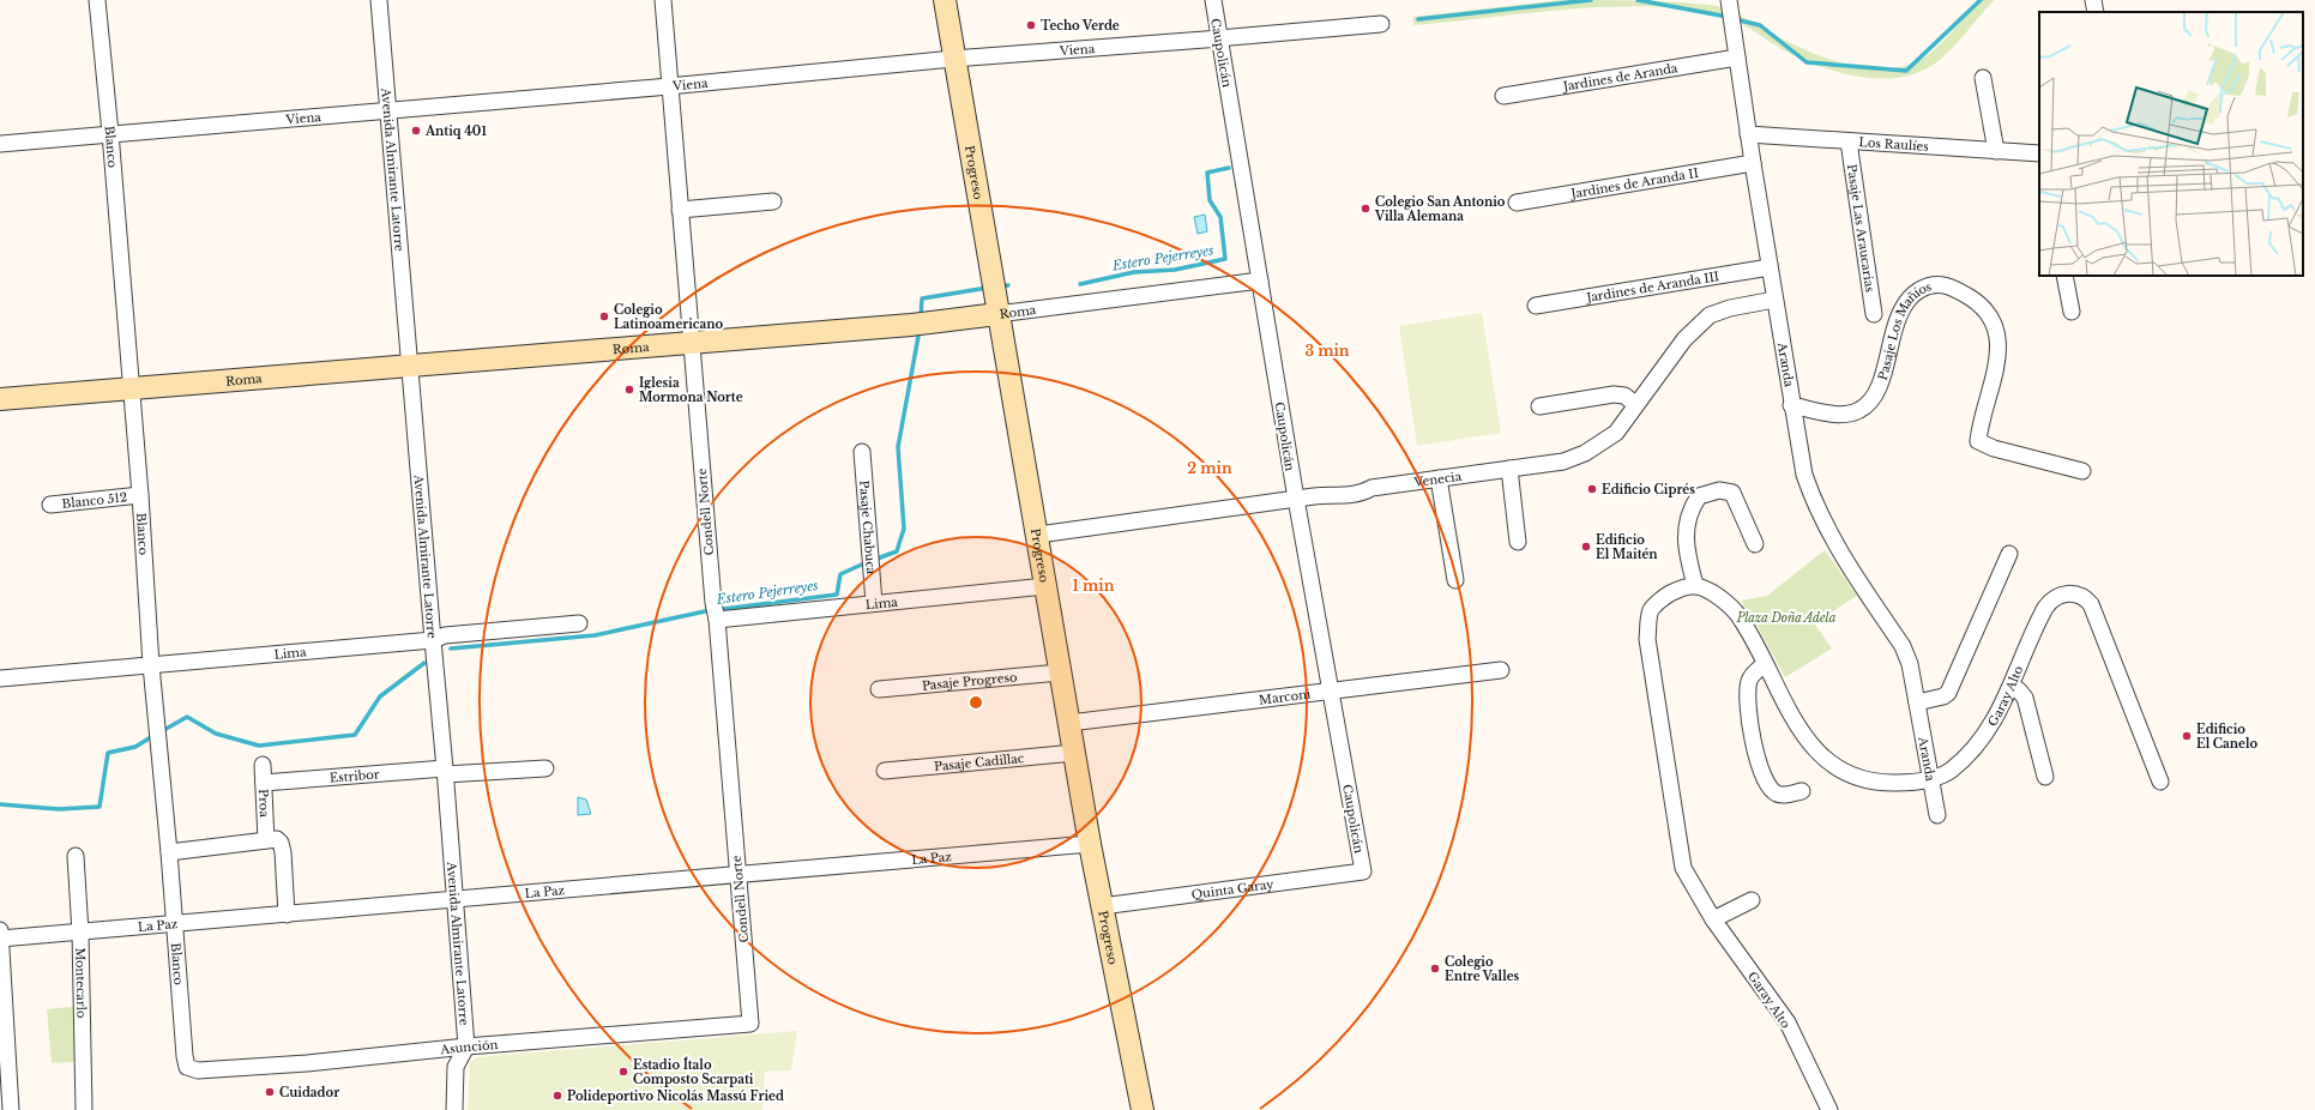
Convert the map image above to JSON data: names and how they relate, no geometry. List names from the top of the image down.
{
  "streets": {
    "street": [
      "Viena",
      "Caupolicán",
      "Jardines de Aranda",
      "Los Raulíes",
      "Blanco",
      "Avenida Almirante Latorre",
      "Progreso",
      "Jardines de Aranda II",
      "Pasaje Las Araucarias",
      "Jardines de Aranda III",
      "Roma",
      "Pasaje Los Mañíos",
      "Aranda",
      "Venecia",
      "Blanco 512",
      "Condell Norte",
      "Pasaje Chabuca",
      "Lima",
      "Pasaje Progreso",
      "Marconi",
      "Garay Alto",
      "Pasaje Cadillac",
      "Estribor",
      "Proa",
      "La Paz",
      "Quinta Garay",
      "Montecarlo",
      "Asunción"
    ]
  },
  "crossings": [
    ["Viena", "Caupolicán"],
    ["Viena", "Blanco"],
    ["Viena", "Avenida Almirante Latorre"],
    ["Viena", "Progreso"],
    ["Viena", "Condell Norte"],
    ["Caupolicán", "Roma"],
    ["Caupolicán", "Venecia"],
    ["Caupolicán", "Marconi"],
    ["Caupolicán", "Quinta Garay"],
    ["Jardines de Aranda", "Aranda"],
    ["Los Raulíes", "Pasaje Las Araucarias"],
    ["Los Raulíes", "Aranda"],
    ["Blanco", "Roma"],
    ["Blanco", "Blanco 512"],
    ["Blanco", "Lima"],
    ["Blanco", "La Paz"],
    ["Blanco", "Asunción"],
    ["Avenida Almirante Latorre", "Roma"],
    ["Avenida Almirante Latorre", "Lima"],
    ["Avenida Almirante Latorre", "Estribor"],
    ["Avenida Almirante Latorre", "La Paz"],
    ["Avenida Almirante Latorre", "Asunción"],
    ["Progreso", "Roma"],
    ["Progreso", "Venecia"],
    ["Progreso", "Lima"],
    ["Progreso", "Pasaje Progreso"],
    ["Progreso", "Marconi"],
    ["Progreso", "Pasaje Cadillac"],
    ["Progreso", "La Paz"],
    ["Progreso", "Quinta Garay"],
    ["Jardines de Aranda II", "Aranda"],
    ["Jardines de Aranda III", "Aranda"],
    ["Roma", "Condell Norte"],
    ["Pasaje Los Mañíos", "Aranda"],
    ["Aranda", "Venecia"],
    ["Aranda", "Garay Alto"],
    ["Condell Norte", "Lima"],
    ["Condell Norte", "La Paz"],
    ["Condell Norte", "Asunción"],
    ["Pasaje Chabuca", "Lima"],
    ["Estribor", "Proa"],
    ["Proa", "La Paz"],
    ["La Paz", "Montecarlo"]
  ],
  "water": ["Estero Pejerreyes"],
  "parks": ["Plaza Doña Adela"],
  "places": [
    "Techo Verde",
    "Antiq 401",
    "Colegio San Antonio Villa Alemana",
    "Colegio Latinoamericano",
    "Iglesia Mormona Norte",
    "Edificio Ciprés",
    "Edificio El Maitén",
    "Edificio El Canelo",
    "Colegio Entre Valles",
    "Estadio Ítalo Composto Scarpati",
    "Cuidador",
    "Polideportivo Nicolás Massú Fried"
  ],
  "rings": ["3 min", "2 min", "1 min"]
}
